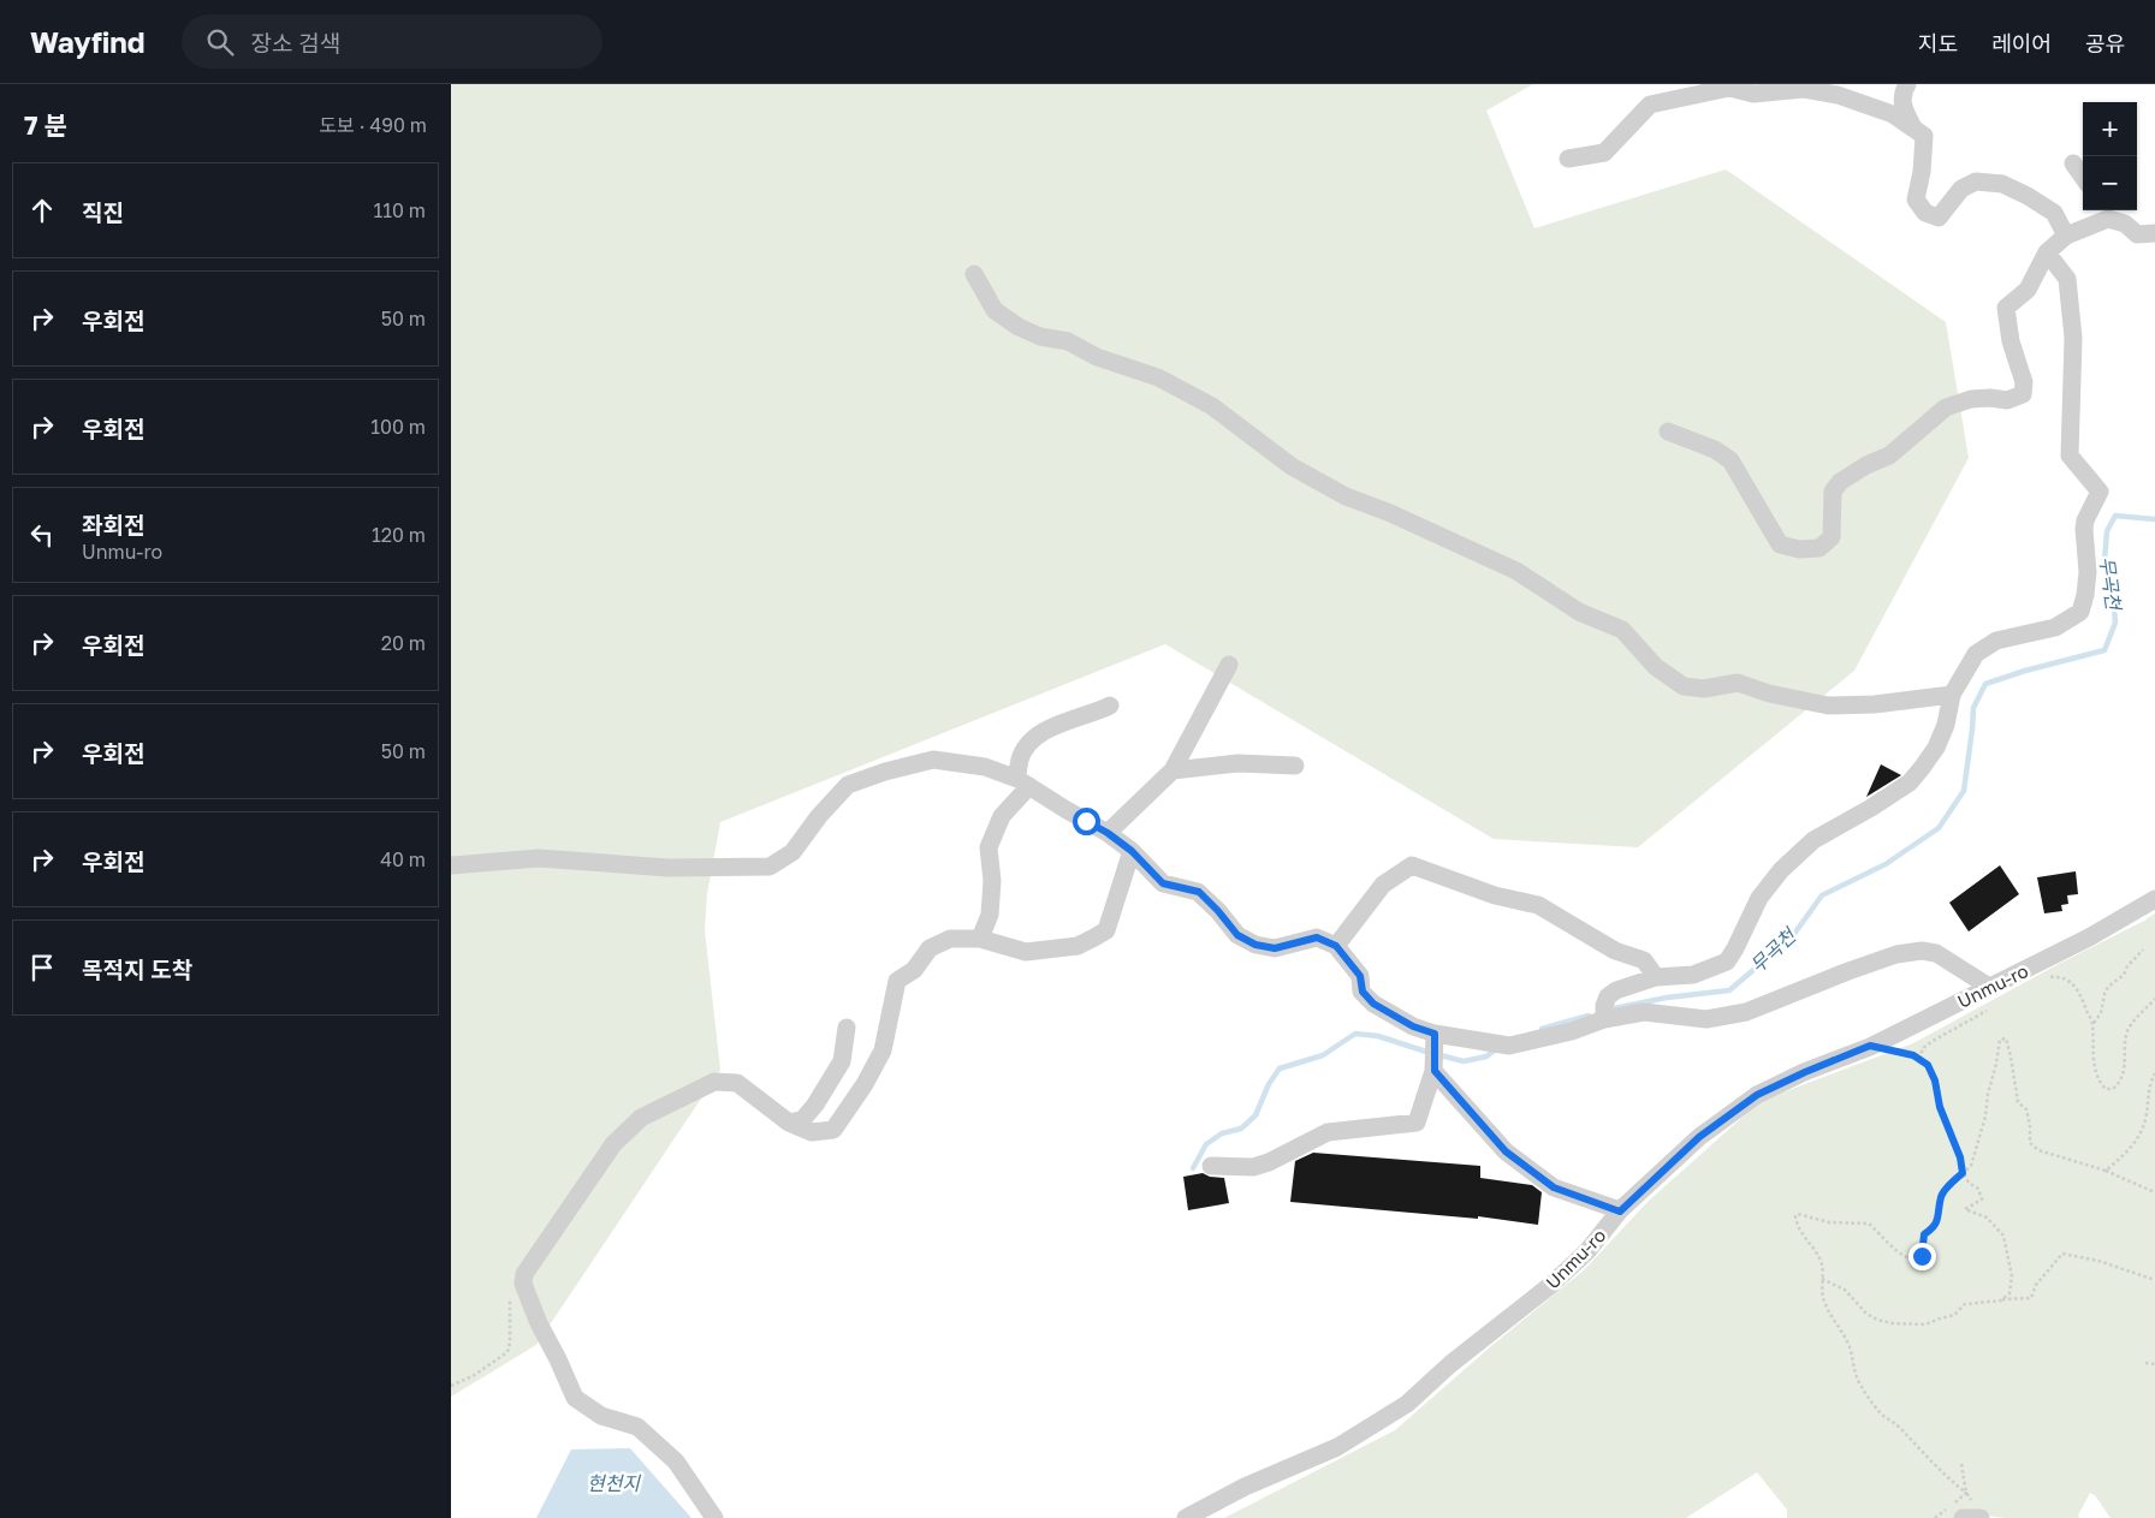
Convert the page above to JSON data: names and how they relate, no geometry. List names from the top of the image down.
{
  "streets": {
    "street": ["Unmu-ro"]
  },
  "water": ["무곡천", "현천지"],
  "page": {
    "header": "Wayfind",
    "search": "장소 검색",
    "nav": ["지도", "레이어", "공유"],
    "heading": ["7 분", "도보 · 490 m"],
    "map_buttons": ["+", "−"],
    "list": [
      ["직진", "110 m"],
      ["우회전", "50 m"],
      ["우회전", "100 m"],
      ["좌회전", "Unmu-ro", "120 m"],
      ["우회전", "20 m"],
      ["우회전", "50 m"],
      ["우회전", "40 m"],
      "목적지 도착"
    ]
  }
}
